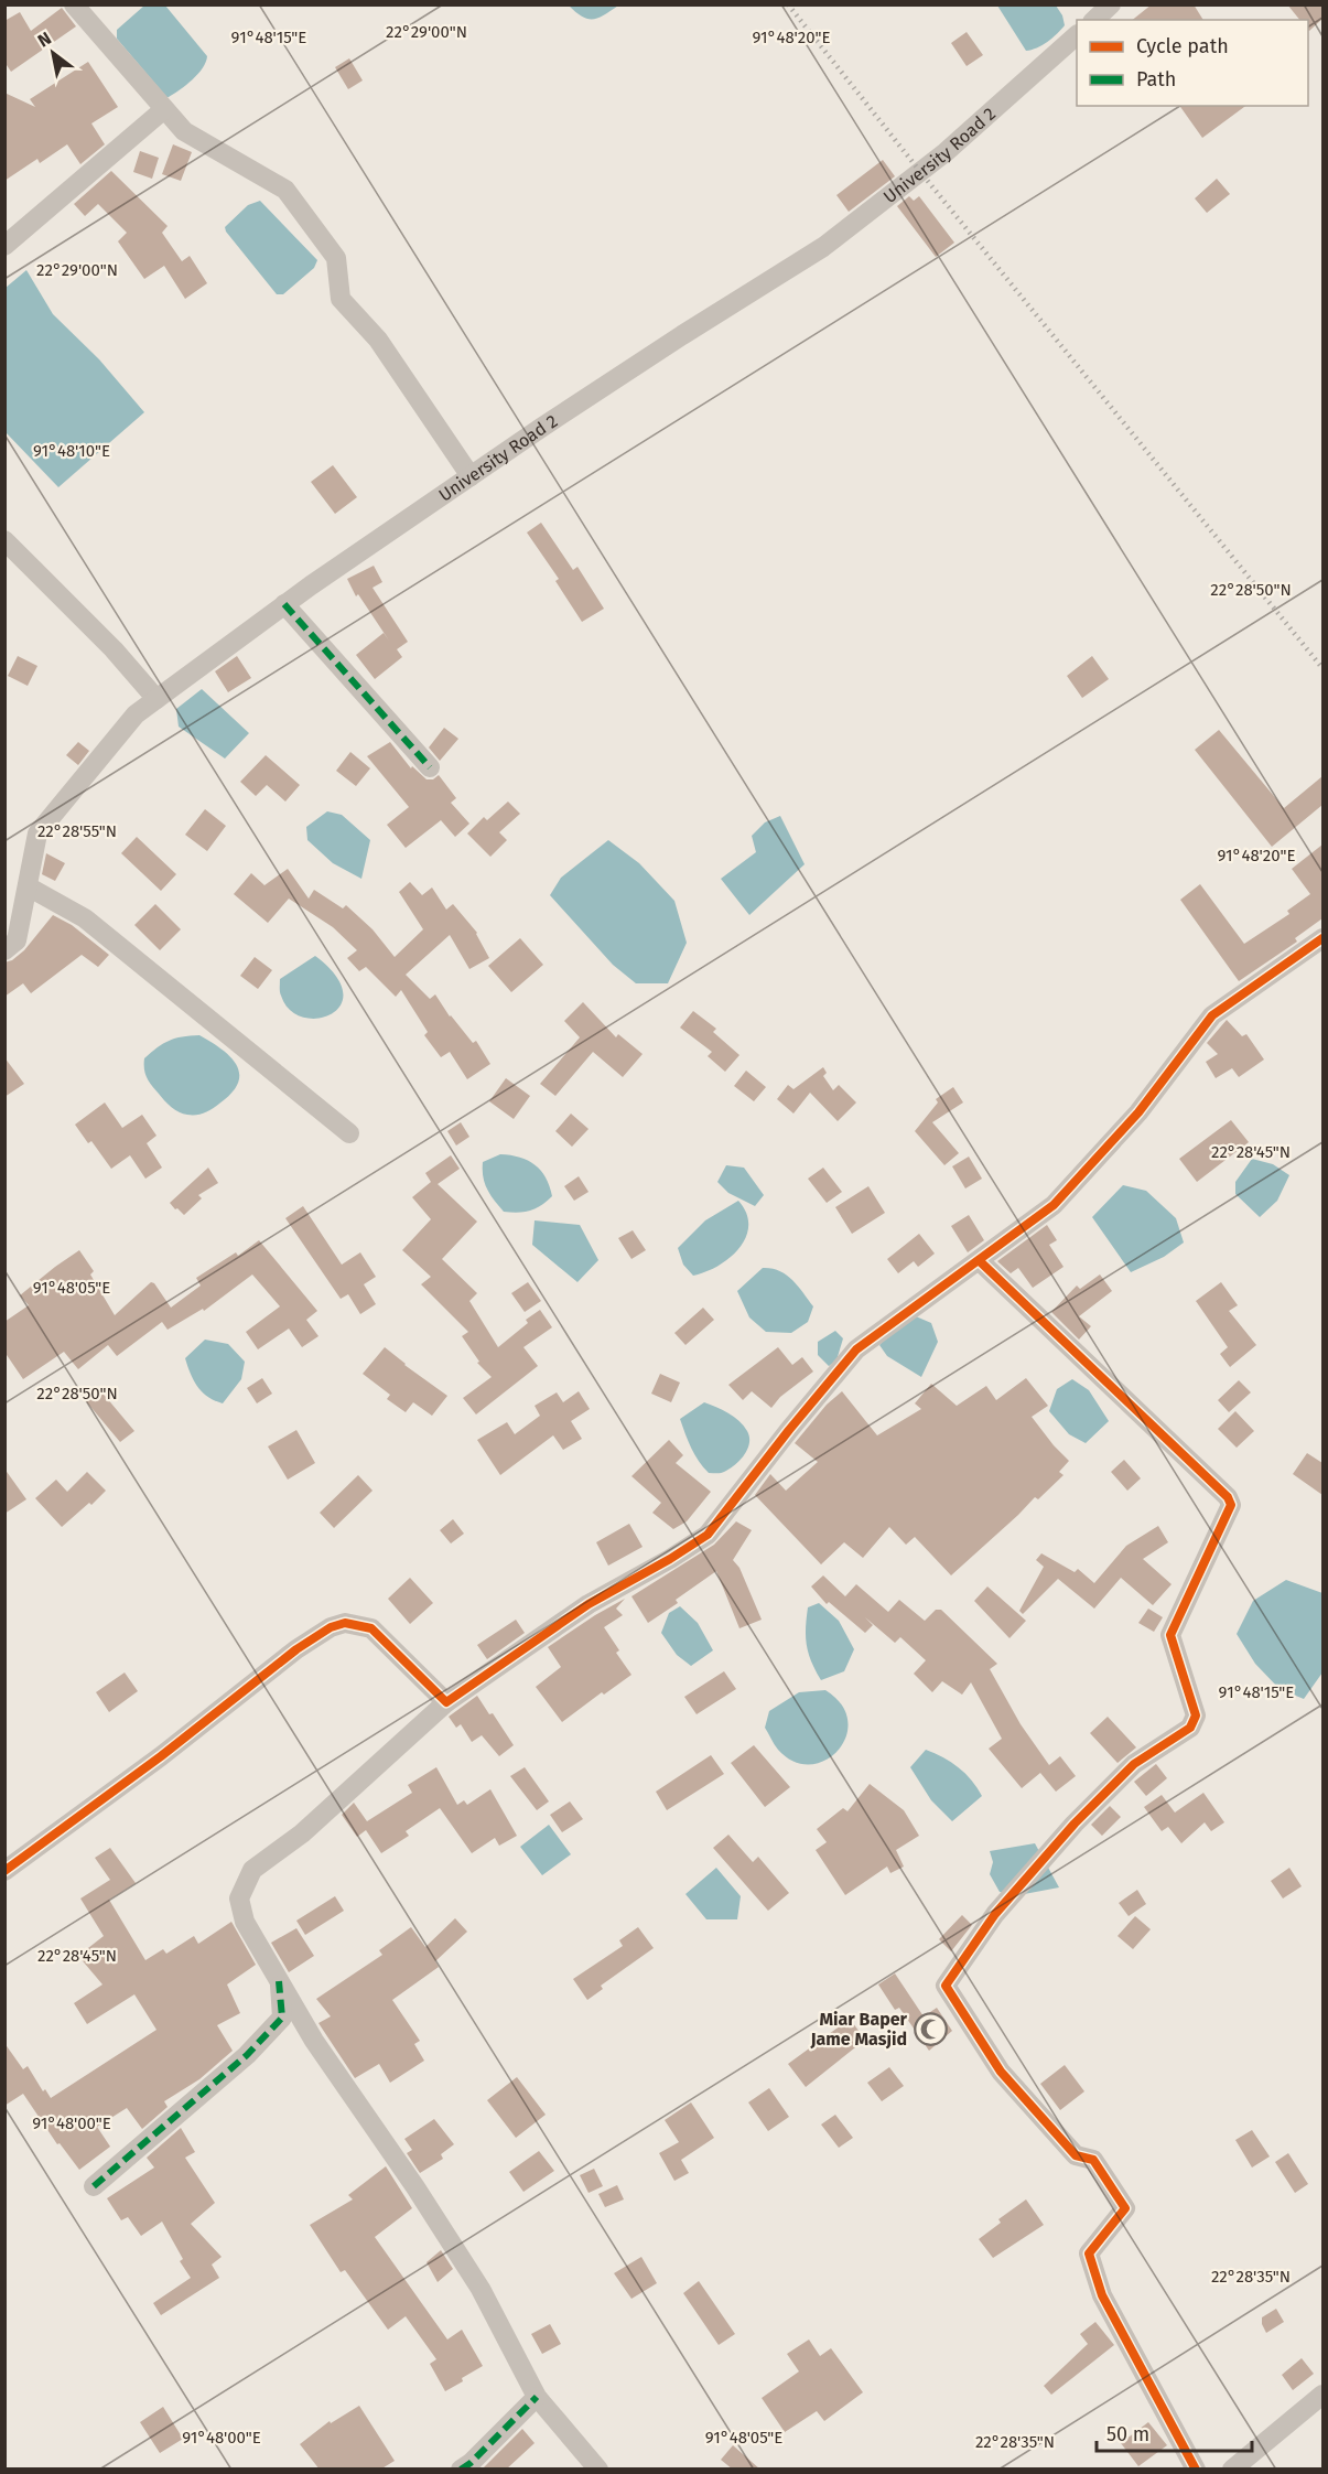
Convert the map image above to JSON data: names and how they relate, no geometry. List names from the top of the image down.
{
  "streets": {
    "street": ["University Road 2"]
  },
  "places": {
    "mosque": ["Miar Baper Jame Masjid"]
  },
  "legend": ["Cycle path", "Path"],
  "scale_bar": "50 m",
  "north": "top left",
  "coordinates": [
    "22°29'00\"N",
    "91°48'20\"E",
    "91°48'15\"E",
    "91°48'10\"E",
    "22°28'50\"N",
    "22°28'55\"N",
    "22°28'45\"N",
    "91°48'05\"E",
    "91°48'00\"E",
    "22°28'35\"N"
  ]
}
